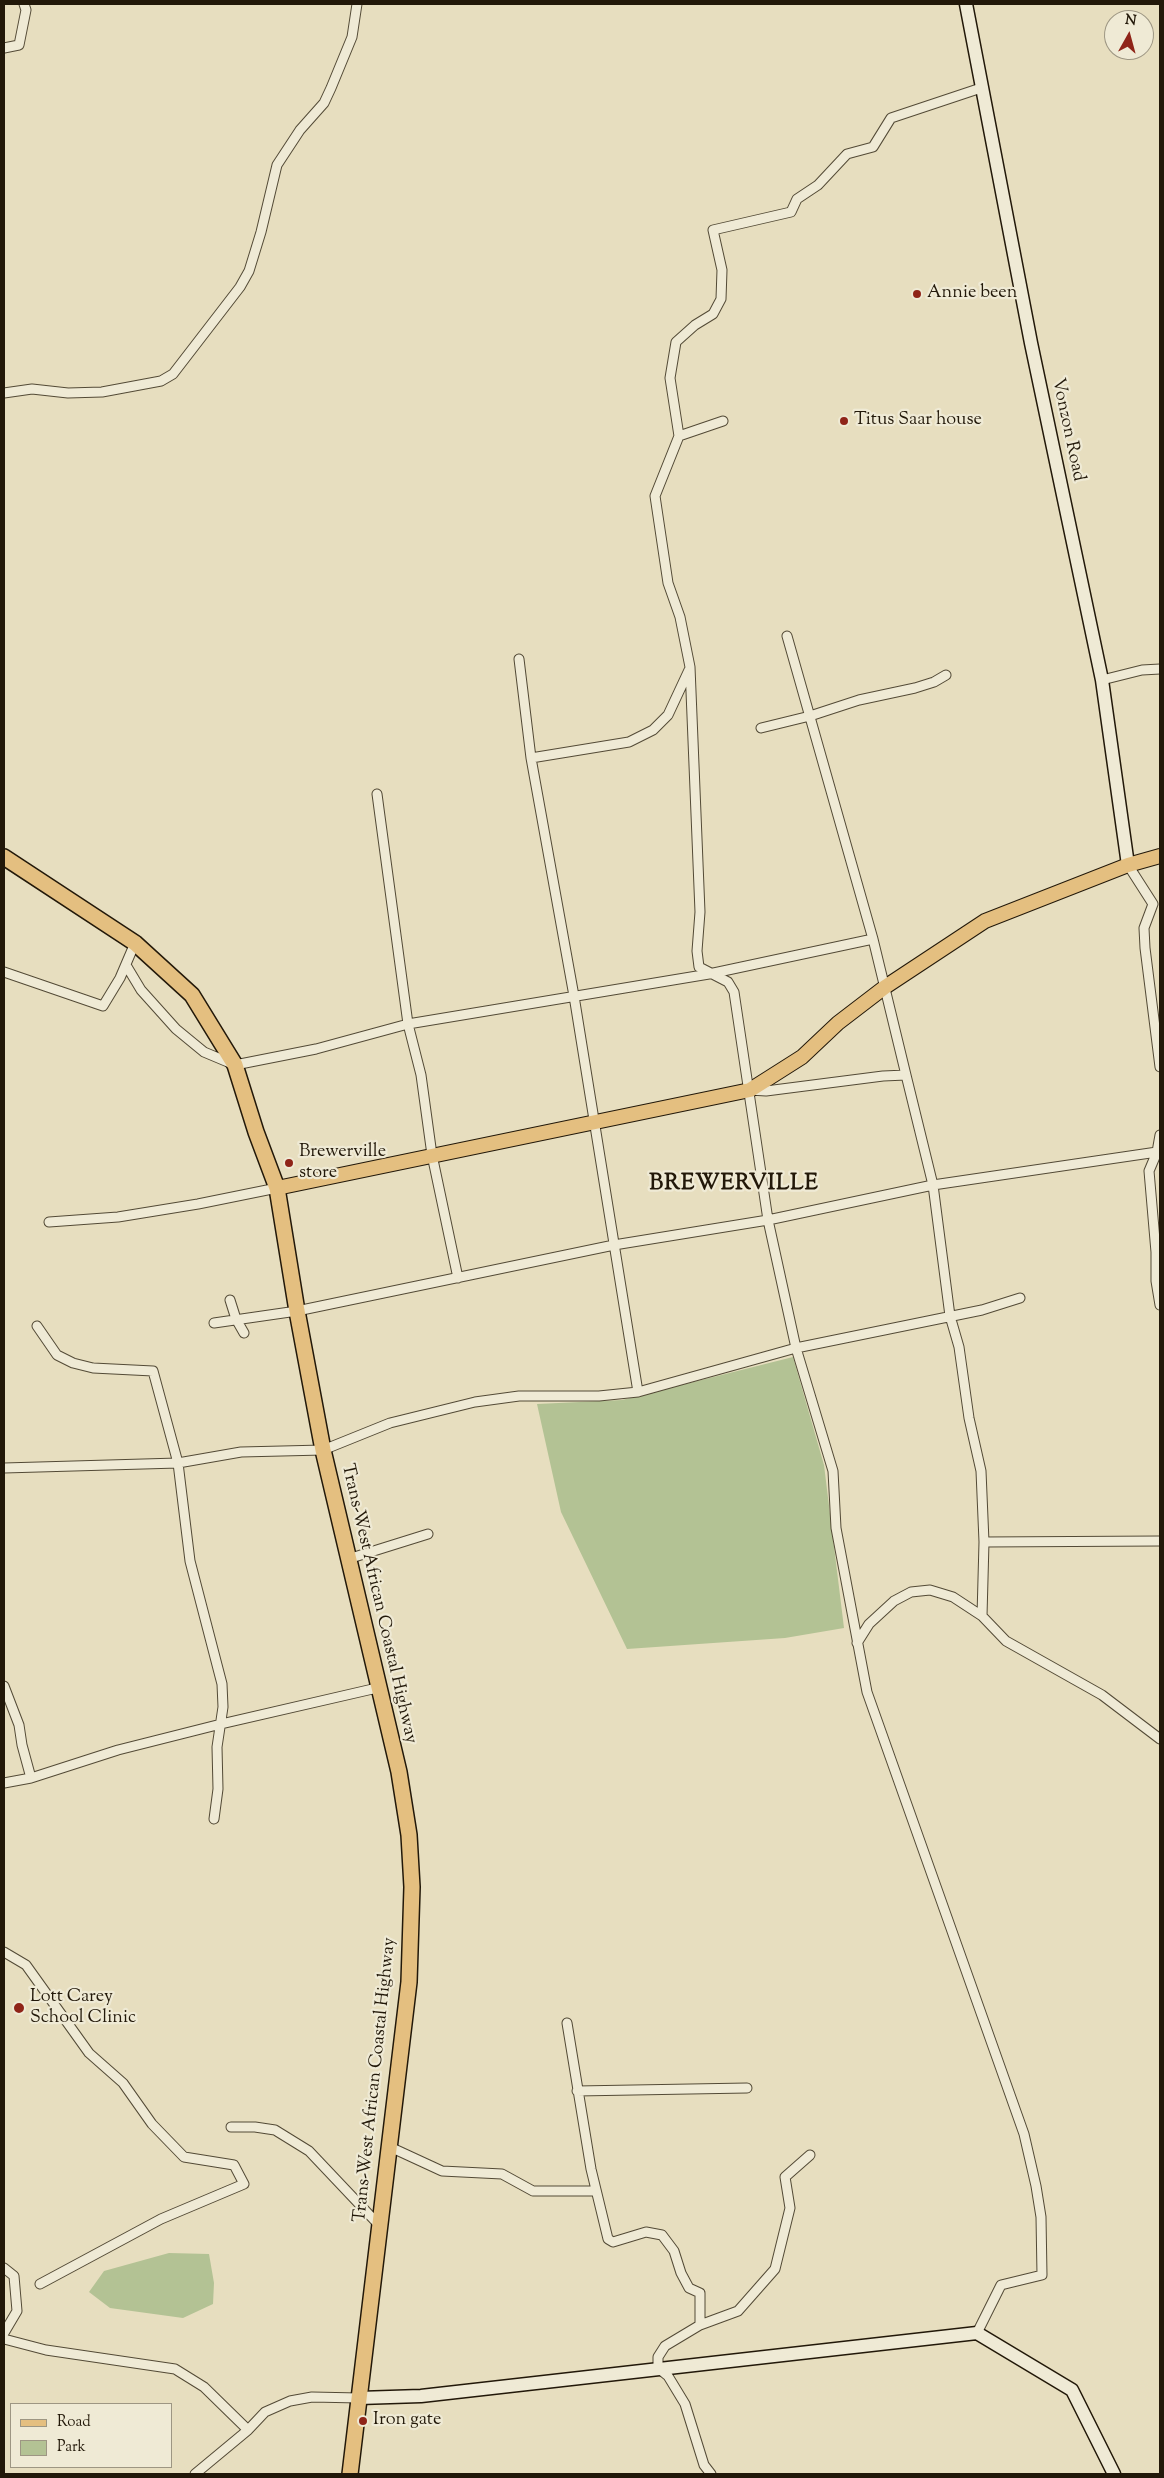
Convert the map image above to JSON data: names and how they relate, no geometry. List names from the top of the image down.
{
  "streets": {
    "highway": ["Trans-West African Coastal Highway"],
    "street": ["Vonzon Road"]
  },
  "districts": ["BREWERVILLE"],
  "places": [
    "Annie been",
    "Titus Saar house",
    "Brewerville store",
    "Lott Carey School Clinic",
    "Iron gate"
  ],
  "legend": ["Road", "Park"],
  "north": "top"
}
